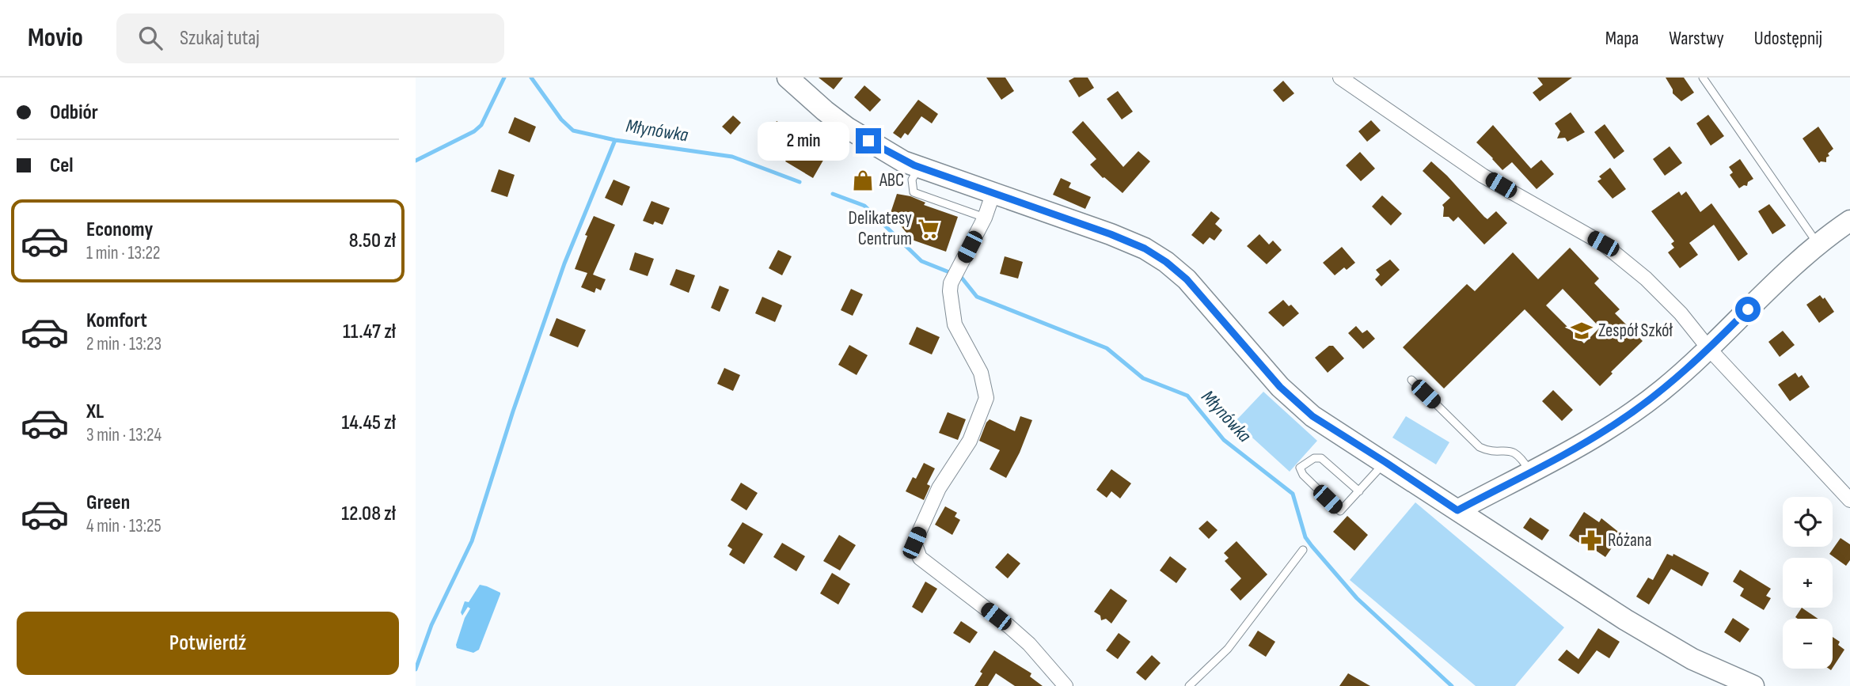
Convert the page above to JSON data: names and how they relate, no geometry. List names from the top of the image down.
{
  "water": ["Młynówka"],
  "places": {
    "shop": ["ABC"],
    "supermarket": ["Delikatesy Centrum"],
    "school or university": ["Zespół Szkół"],
    "pharmacy": ["Różana"]
  },
  "page": {
    "header": "Movio",
    "search": "Szukaj tutaj",
    "nav": ["Mapa", "Warstwy", "Udostępnij"],
    "banner": ["Odbiór", "Cel"],
    "bubble": "2 min",
    "list": [
      {
        "name": "Economy",
        "note": "1 min · 13:22",
        "value": "8.50 zł"
      },
      {
        "name": "Komfort",
        "note": "2 min · 13:23",
        "value": "11.47 zł"
      },
      {
        "name": "XL",
        "note": "3 min · 13:24",
        "value": "14.45 zł"
      },
      {
        "name": "Green",
        "note": "4 min · 13:25",
        "value": "12.08 zł"
      }
    ],
    "map_buttons": ["+", "−"],
    "buttons": "Potwierdź"
  }
}
